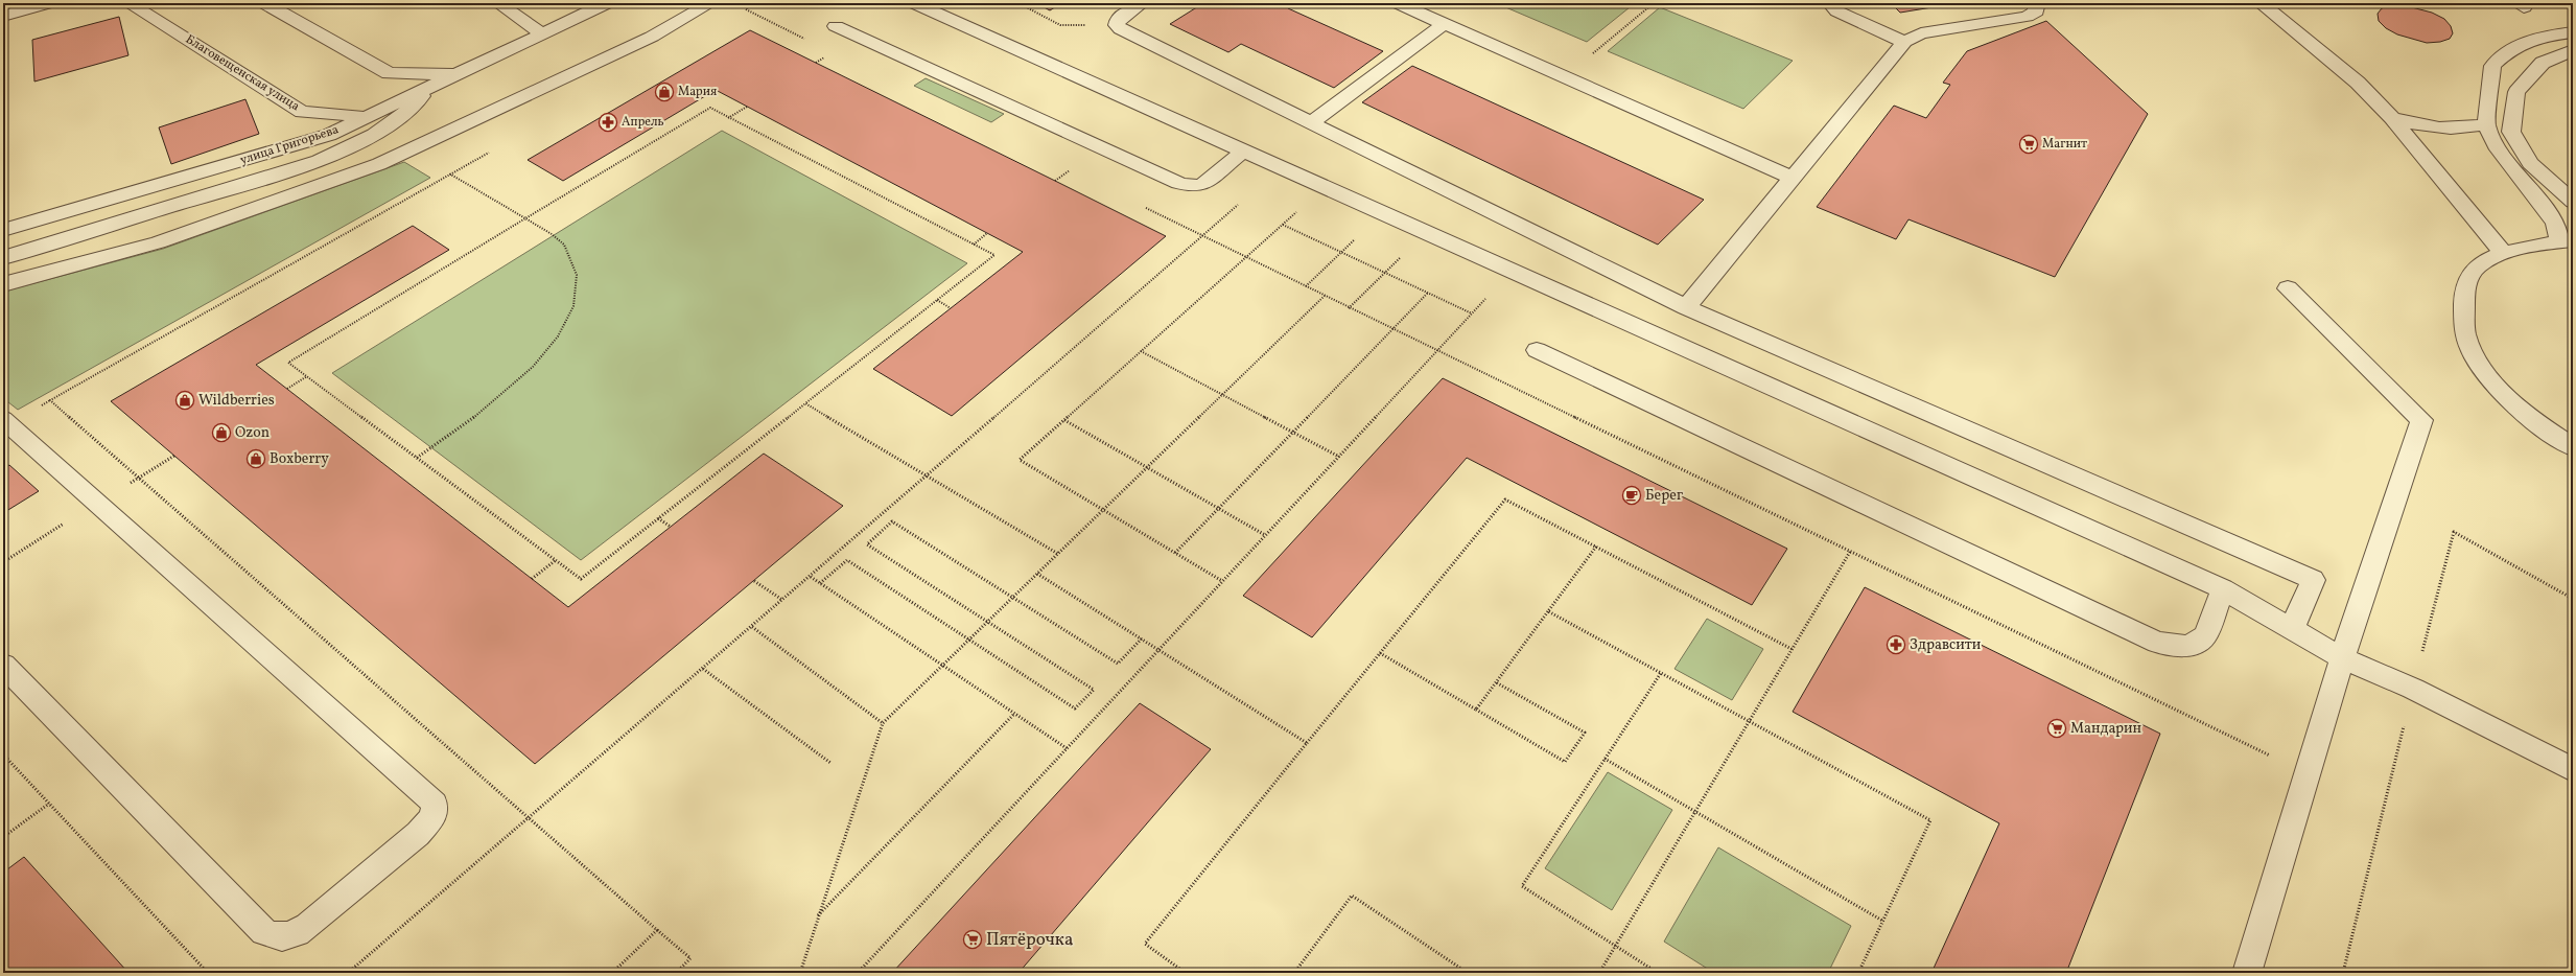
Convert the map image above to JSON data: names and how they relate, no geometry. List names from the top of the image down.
{
  "streets": {
    "street": ["Благовещенская улица", "улица Григорьева"]
  },
  "crossings": [
    ["Благовещенская улица", "улица Григорьева"]
  ],
  "places": {
    "shop": [
      "Мария",
      "Wildberries",
      "Ozon",
      "Boxberry"
    ],
    "pharmacy": ["Апрель", "Здравсити"],
    "supermarket": ["Магнит", "Мандарин", "Пятёрочка"],
    "cafe": ["Берег"]
  }
}
